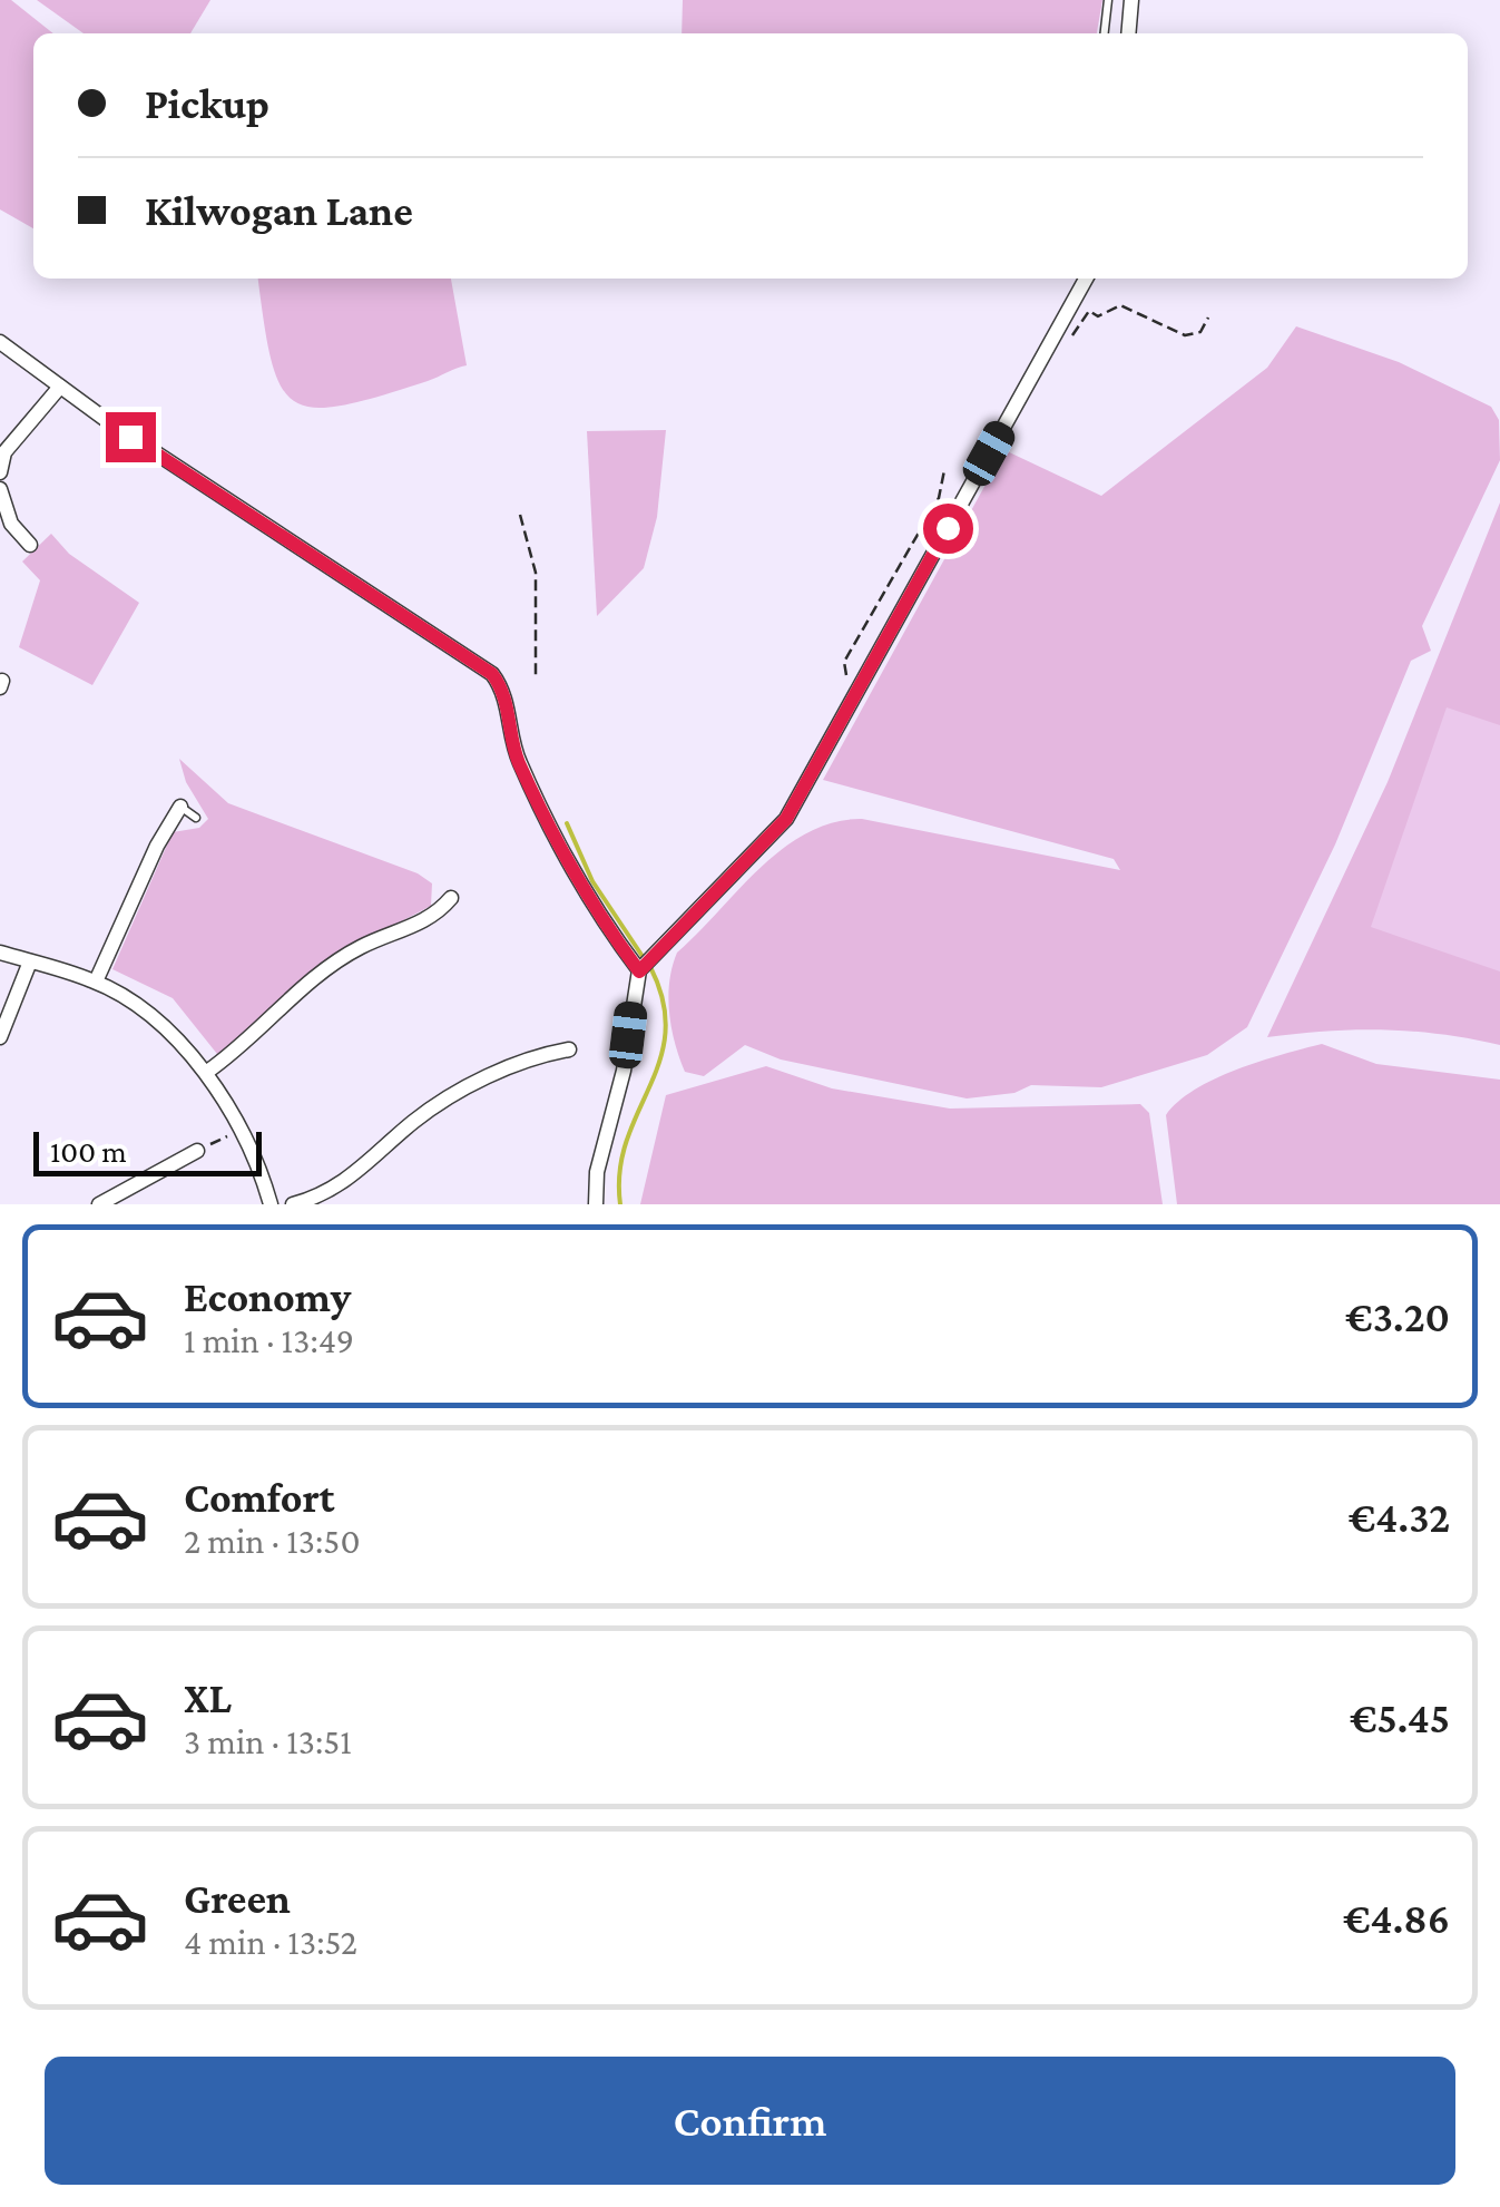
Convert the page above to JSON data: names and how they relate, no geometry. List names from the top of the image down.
{
  "scale_bar": "100 m",
  "page": {
    "banner": ["Pickup", "Kilwogan Lane"],
    "scale": "100 m",
    "list": [
      {
        "name": "Economy",
        "note": "1 min · 13:49",
        "value": "€3.20"
      },
      {
        "name": "Comfort",
        "note": "2 min · 13:50",
        "value": "€4.32"
      },
      {
        "name": "XL",
        "note": "3 min · 13:51",
        "value": "€5.45"
      },
      {
        "name": "Green",
        "note": "4 min · 13:52",
        "value": "€4.86"
      }
    ],
    "buttons": "Confirm"
  }
}
